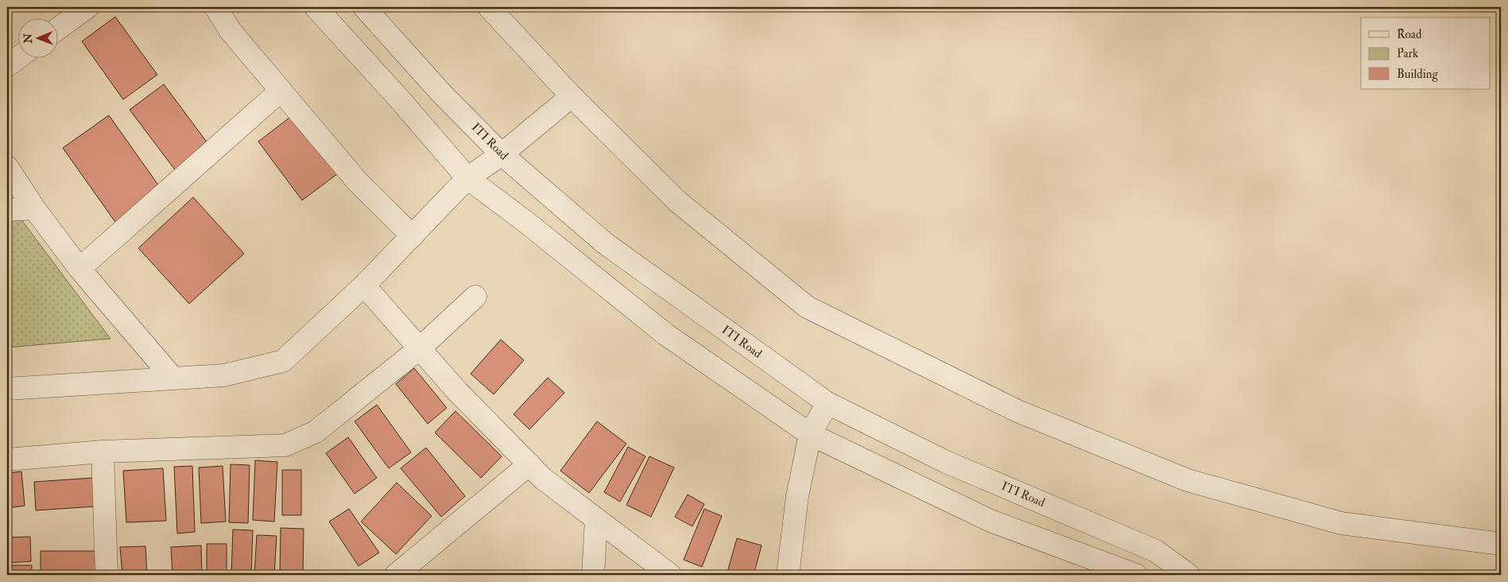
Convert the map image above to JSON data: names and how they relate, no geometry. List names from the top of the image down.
{
  "streets": {
    "street": ["ITI Road"]
  },
  "legend": ["Road", "Park", "Building"],
  "north": "left"
}
